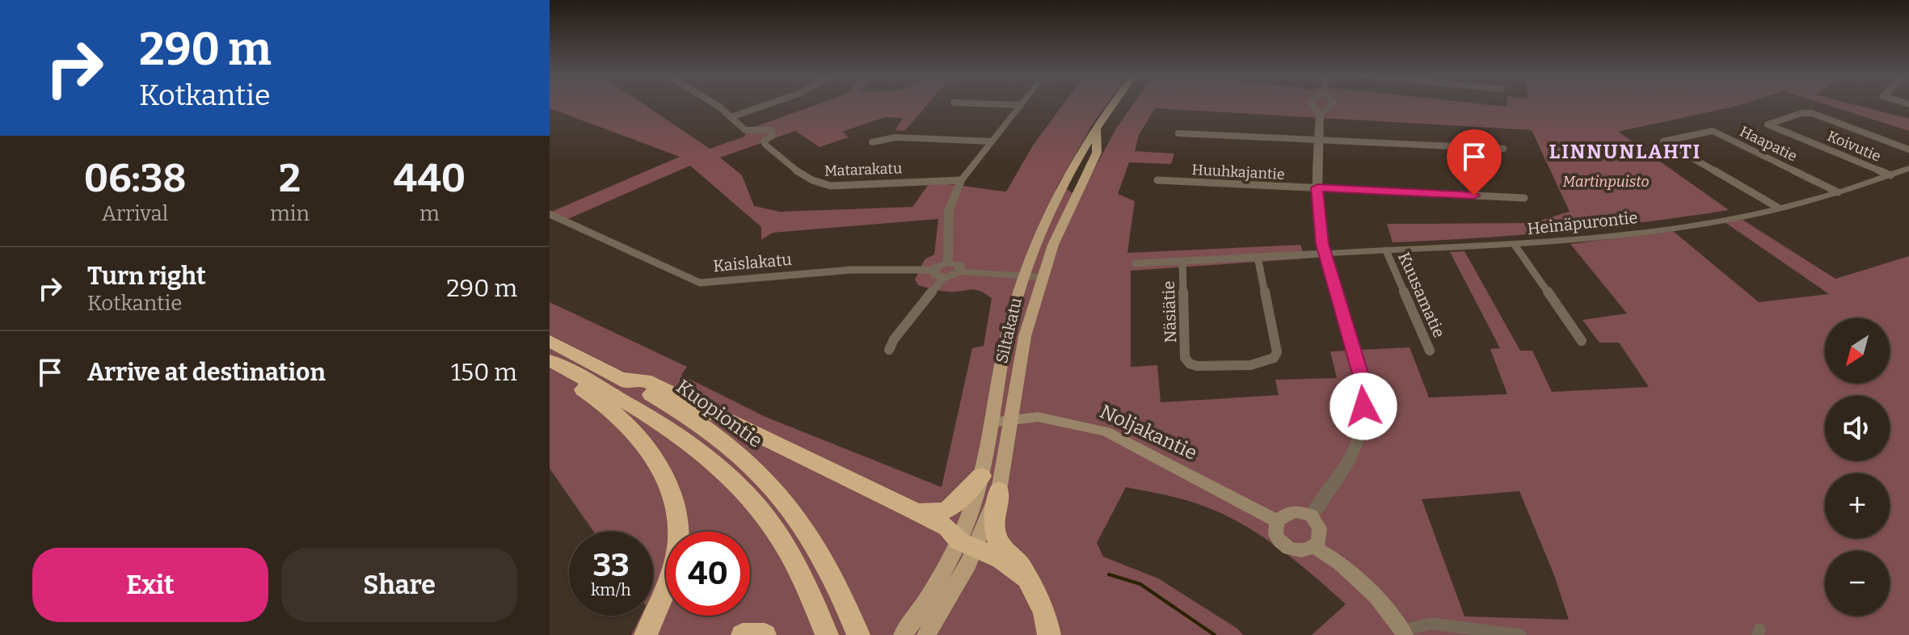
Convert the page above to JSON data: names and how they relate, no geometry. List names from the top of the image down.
{
  "streets": {
    "highway": ["Kuopiontie"],
    "main road": ["Siltakatu", "Noljakantie"],
    "street": [
      "Haapatie",
      "Koivutie",
      "Matarakatu",
      "Huuhkajantie",
      "Heinäpurontie",
      "Kaislakatu",
      "Kuusamatie",
      "Näsiätie"
    ]
  },
  "crossings": [
    ["Haapatie", "Heinäpurontie"],
    ["Koivutie", "Heinäpurontie"],
    ["Heinäpurontie", "Kuusamatie"],
    ["Heinäpurontie", "Näsiätie"],
    ["Siltakatu", "Noljakantie"]
  ],
  "districts": ["LINNUNLAHTI"],
  "parks": ["Martinpuisto"],
  "north": "bottom left",
  "page": {
    "turn": ["290 m", "Kotkantie"],
    "eta": [
      "06:38",
      "Arrival",
      "2",
      "min",
      "440",
      "m"
    ],
    "list": [
      {
        "name": "Turn right",
        "note": "Kotkantie",
        "value": "290 m"
      },
      {
        "name": "Arrive at destination",
        "value": "150 m"
      }
    ],
    "map_buttons": ["+", "−"],
    "speed": "33 km/h",
    "limit": "40",
    "buttons": ["Exit", "Share"]
  }
}
